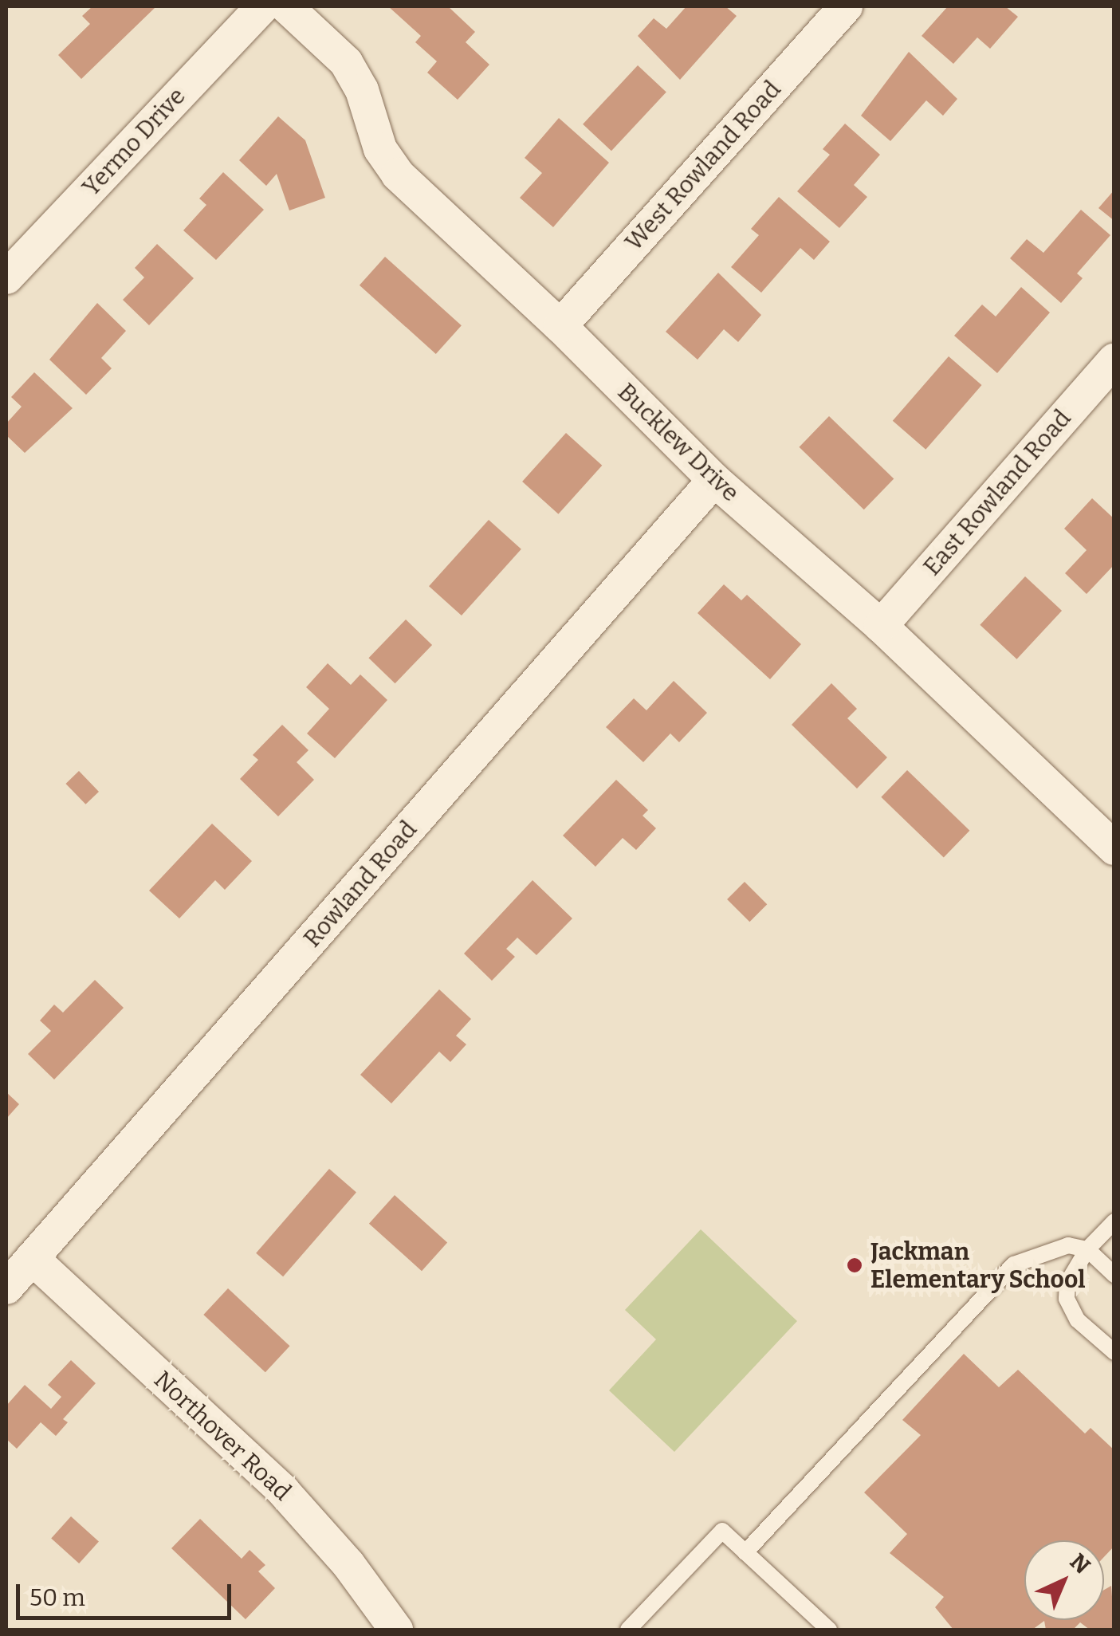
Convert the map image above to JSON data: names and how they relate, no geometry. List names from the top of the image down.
{
  "streets": {
    "street": [
      "Yermo Drive",
      "West Rowland Road",
      "Bucklew Drive",
      "East Rowland Road",
      "Rowland Road",
      "Northover Road"
    ]
  },
  "crossings": [
    ["West Rowland Road", "Bucklew Drive"],
    ["Bucklew Drive", "East Rowland Road"],
    ["Bucklew Drive", "Rowland Road"],
    ["Rowland Road", "Northover Road"]
  ],
  "places": ["Jackman Elementary School"],
  "scale_bar": "50 m",
  "north": "top right"
}
